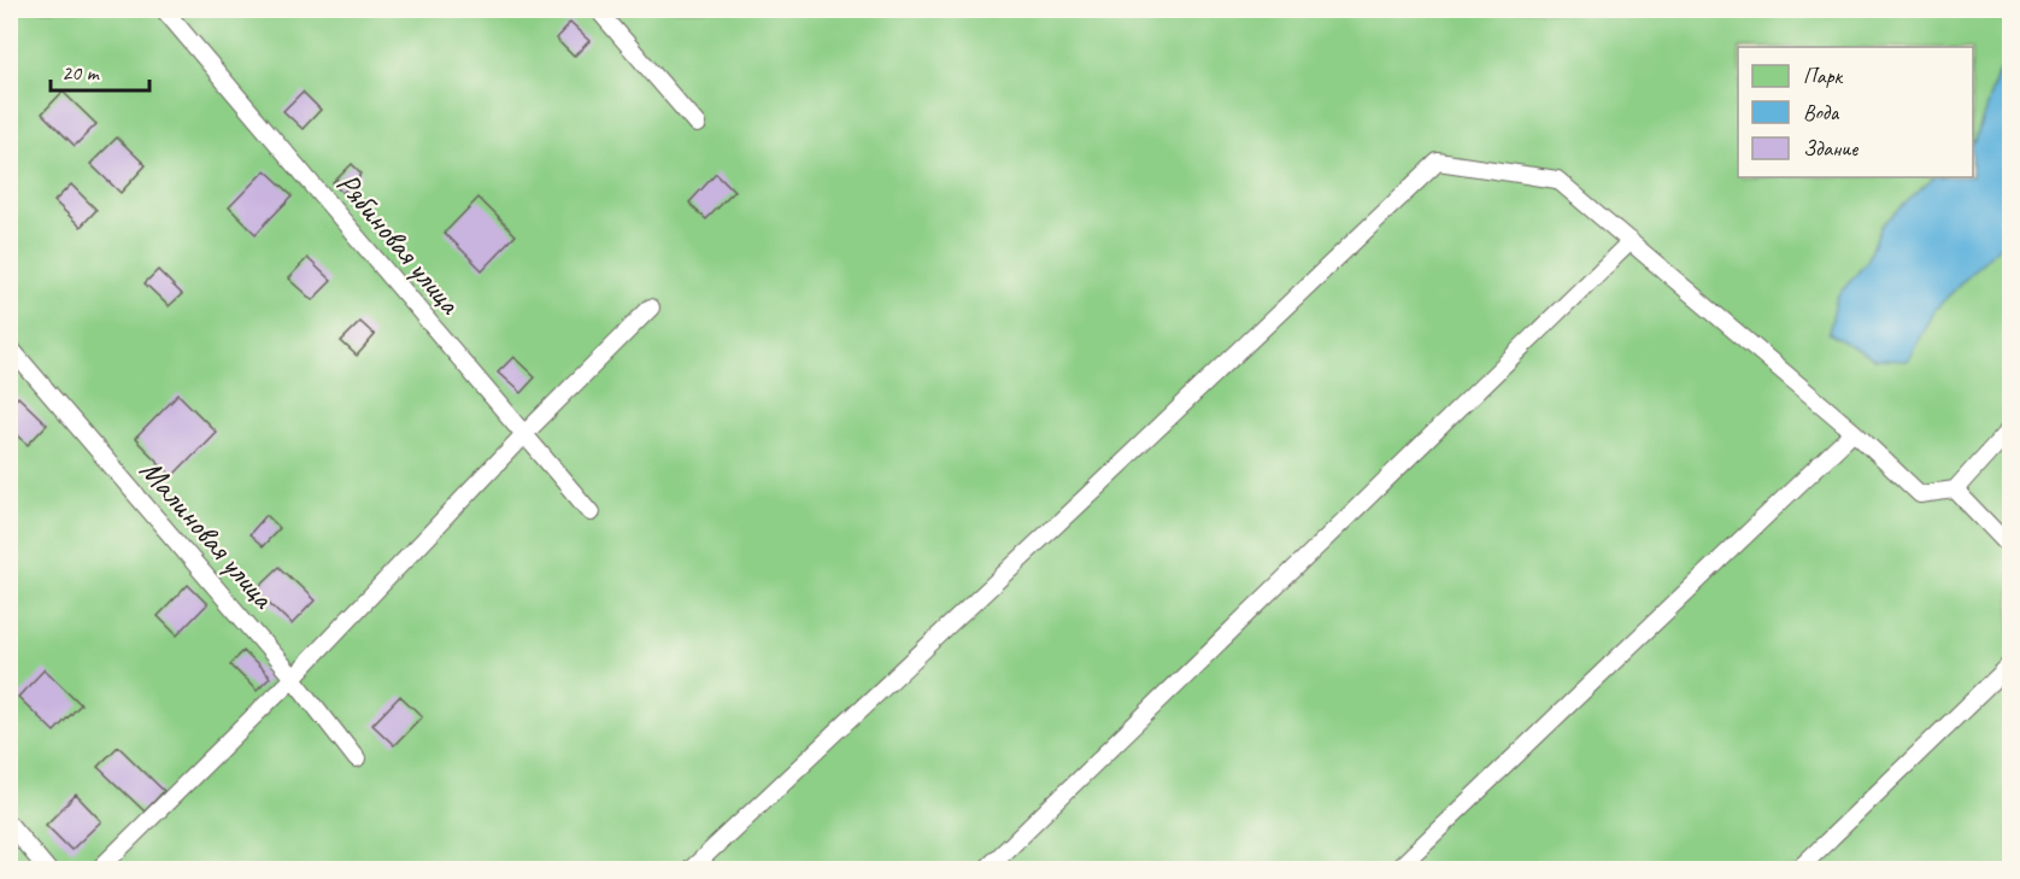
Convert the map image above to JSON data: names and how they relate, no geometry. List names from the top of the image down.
{
  "streets": {
    "lane": ["Рябиновая улица", "Малиновая улица"]
  },
  "legend": ["Парк", "Вода", "Здание"],
  "scale_bar": "20 m"
}
